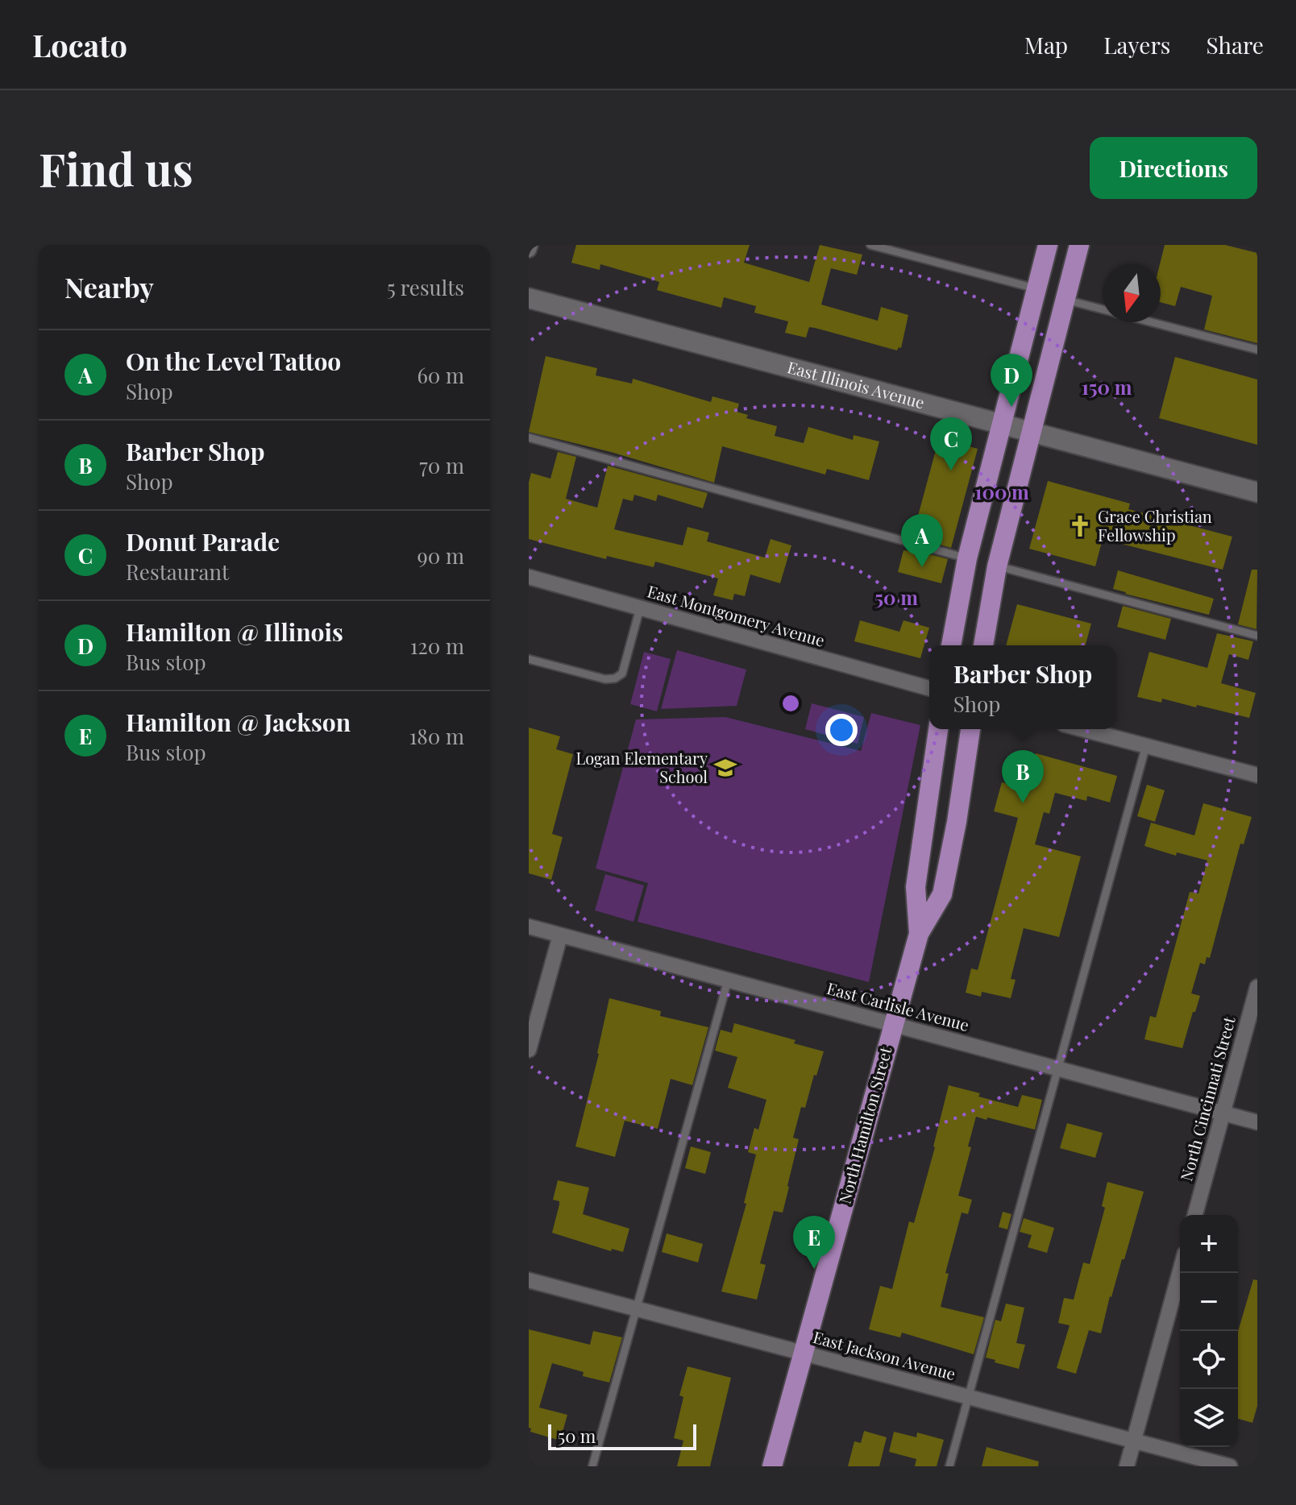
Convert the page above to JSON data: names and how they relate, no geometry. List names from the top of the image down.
{
  "streets": {
    "main road": ["East Illinois Avenue", "North Hamilton Street"],
    "street": [
      "East Montgomery Avenue",
      "East Carlisle Avenue",
      "North Cincinnati Street",
      "East Jackson Avenue"
    ]
  },
  "crossings": [
    ["East Carlisle Avenue", "North Cincinnati Street"],
    ["East Carlisle Avenue", "North Hamilton Street"],
    ["North Hamilton Street", "East Jackson Avenue"]
  ],
  "places": {
    "church": ["Grace Christian Fellowship"],
    "school or university": ["Logan Elementary School"]
  },
  "scale_bar": "50 m",
  "north": "bottom",
  "page": {
    "header": "Locato",
    "nav": ["Map", "Layers", "Share"],
    "buttons": "Directions",
    "title": "Find us",
    "heading": ["Nearby", "5 results"],
    "list": [
      {
        "mark": "A",
        "name": "On the Level Tattoo",
        "note": "Shop",
        "value": "60 m"
      },
      {
        "mark": "B",
        "name": "Barber Shop",
        "note": "Shop",
        "value": "70 m"
      },
      {
        "mark": "C",
        "name": "Donut Parade",
        "note": "Restaurant",
        "value": "90 m"
      },
      {
        "mark": "D",
        "name": "Hamilton @ Illinois",
        "note": "Bus stop",
        "value": "120 m"
      },
      {
        "mark": "E",
        "name": "Hamilton @ Jackson",
        "note": "Bus stop",
        "value": "180 m"
      }
    ],
    "pins": [
      "D",
      "C",
      "A",
      "B",
      "E"
    ],
    "popup": ["Barber Shop", "Shop"],
    "map_buttons": ["+", "−"],
    "scale": "50 m"
  },
  "rings": ["150 m", "100 m", "50 m"]
}
